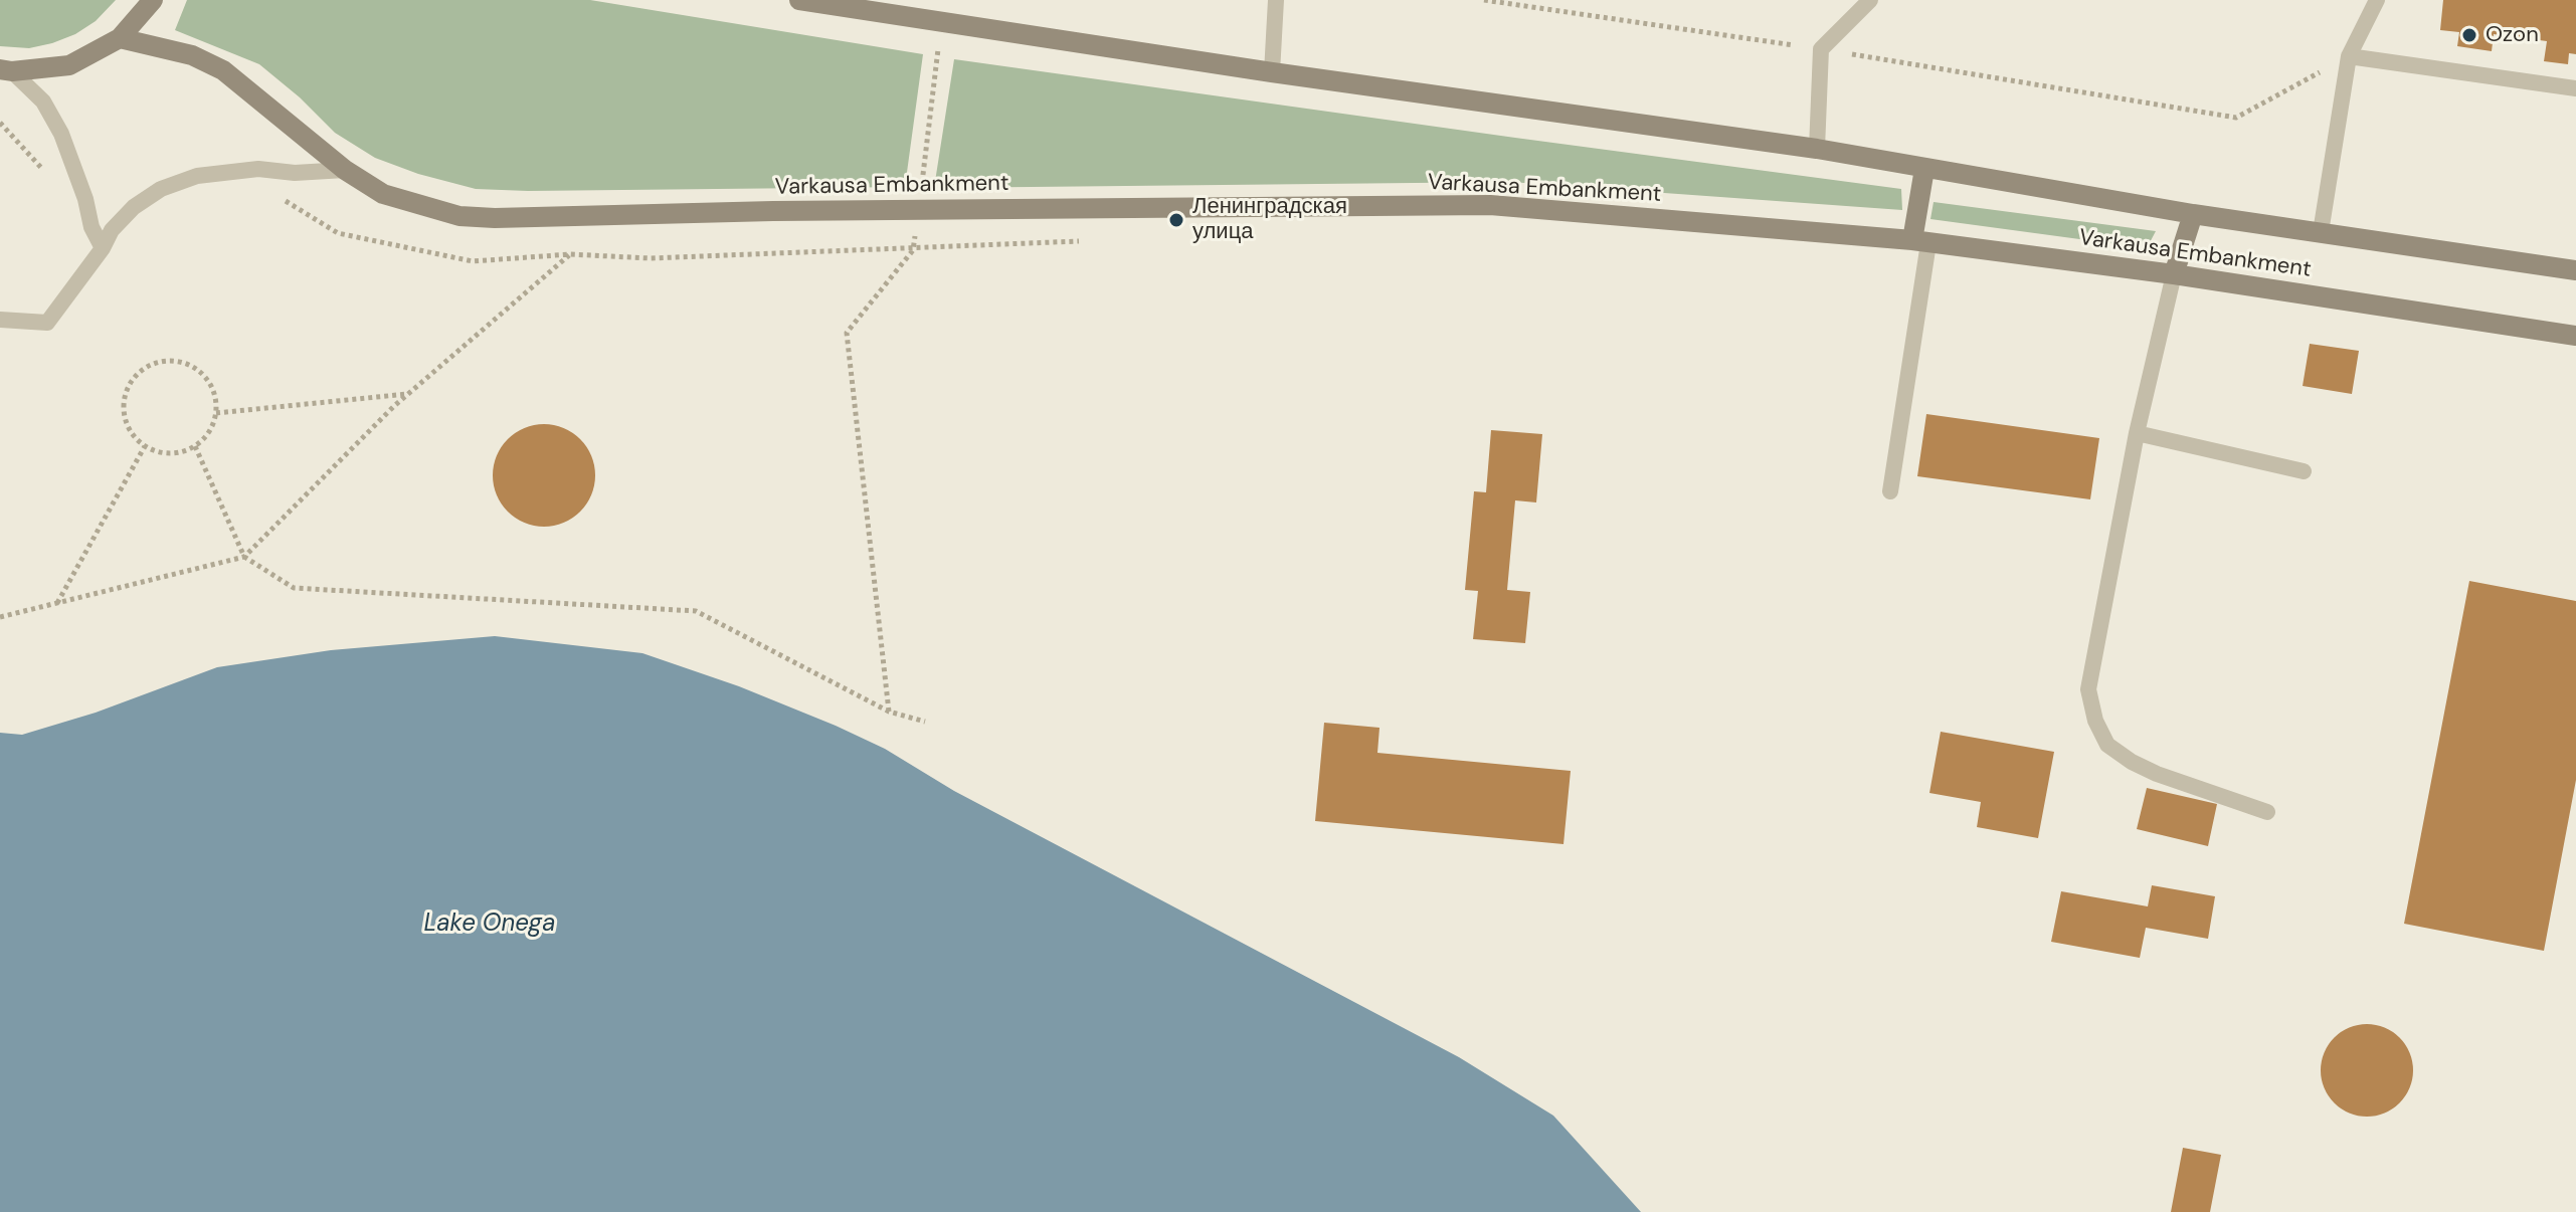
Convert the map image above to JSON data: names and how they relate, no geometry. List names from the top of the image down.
{
  "streets": {
    "main road": ["Varkausa Embankment"]
  },
  "water": ["Lake Onega"],
  "places": ["Ozon", "Ленинградская улица"]
}
